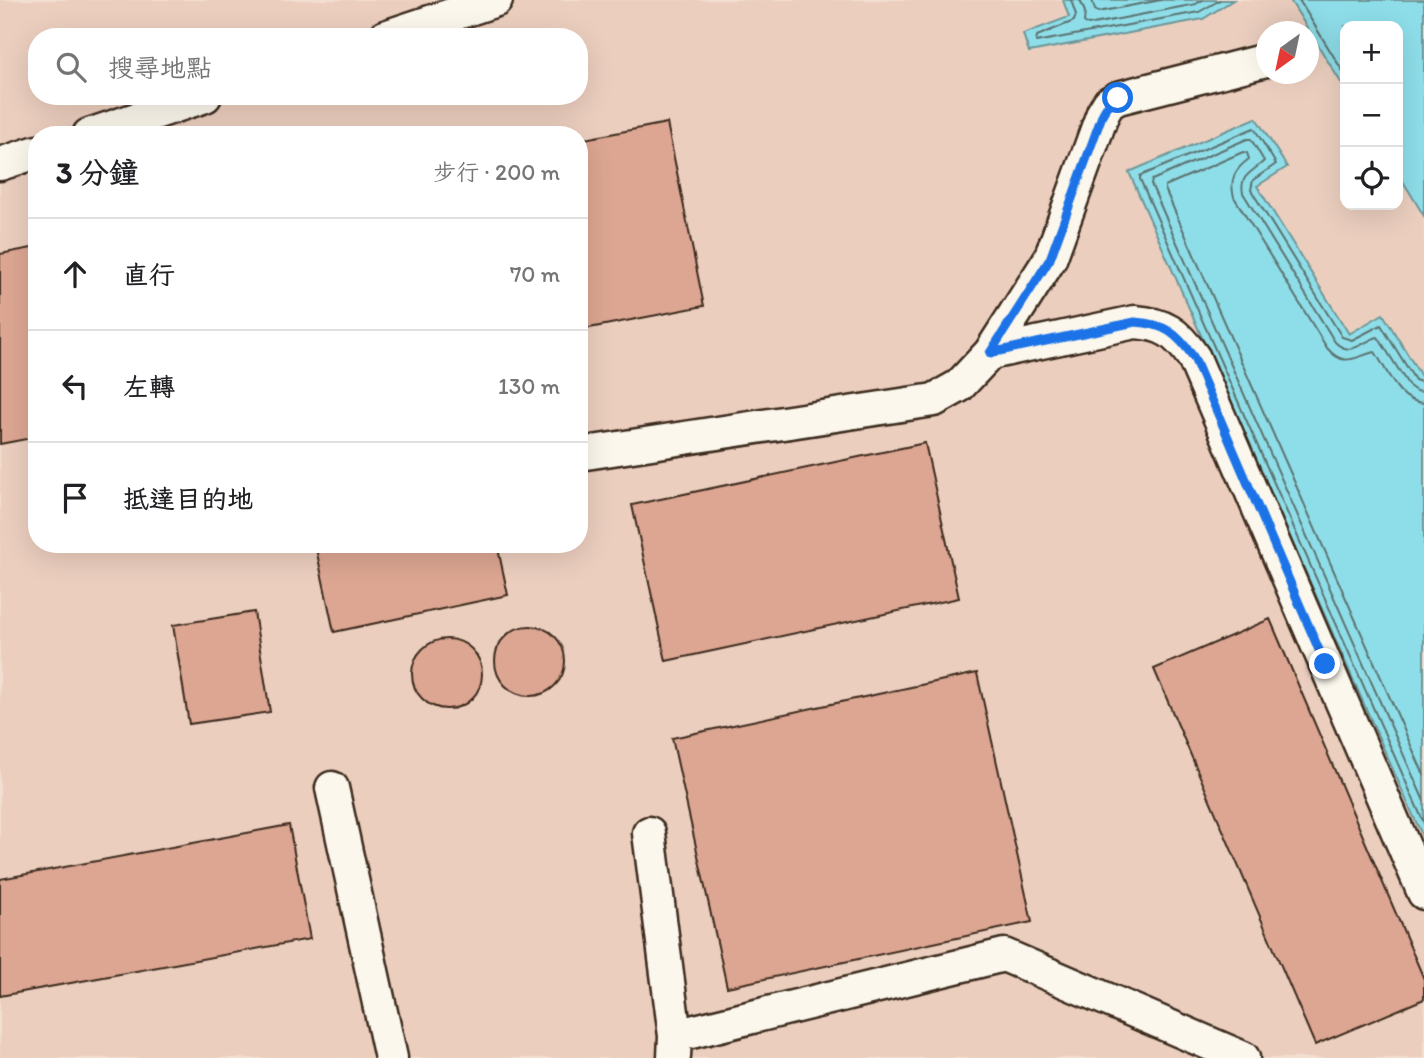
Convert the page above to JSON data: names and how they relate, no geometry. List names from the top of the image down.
{
  "north": "bottom left",
  "page": {
    "map_buttons": ["+", "−"],
    "search": "搜尋地點",
    "heading": ["3 分鐘", "步行 · 200 m"],
    "list": [
      ["直行", "70 m"],
      ["左轉", "130 m"],
      "抵達目的地"
    ]
  }
}
